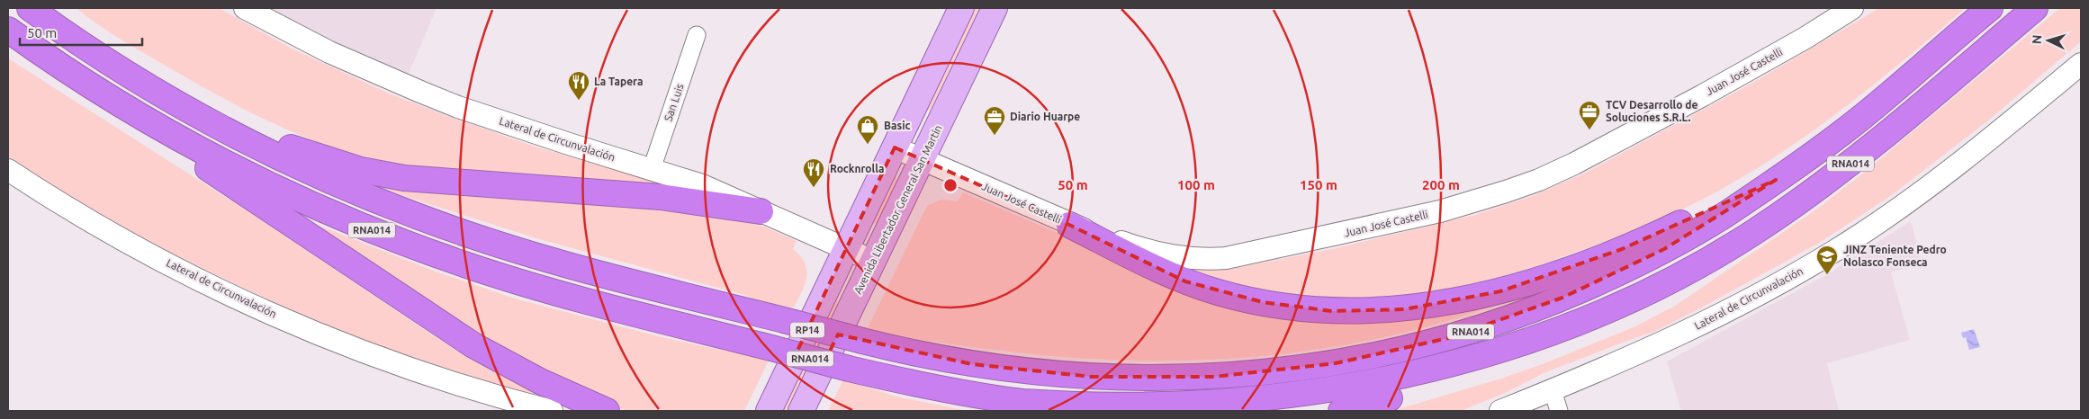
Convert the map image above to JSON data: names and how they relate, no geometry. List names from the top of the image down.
{
  "streets": {
    "highway": ["RNA014"],
    "main road": ["Avenida Libertador General San Martín", "RP14"],
    "street": ["Juan José Castelli", "San Luis", "Lateral de Circunvalación"]
  },
  "crossings": [
    ["Juan José Castelli", "Avenida Libertador General San Martín"],
    ["Juan José Castelli", "RP14"],
    ["San Luis", "Lateral de Circunvalación"],
    ["Lateral de Circunvalación", "Avenida Libertador General San Martín"],
    ["Lateral de Circunvalación", "RP14"]
  ],
  "places": {
    "restaurant": ["La Tapera", "Rocknrolla"],
    "office": ["TCV Desarrollo de Soluciones S.R.L.", "Diario Huarpe"],
    "shop": ["Basic"],
    "school or university": ["JINZ Teniente Pedro Nolasco Fonseca"]
  },
  "scale_bar": "50 m",
  "north": "left",
  "rings": [
    "50 m",
    "100 m",
    "150 m",
    "200 m"
  ]
}
